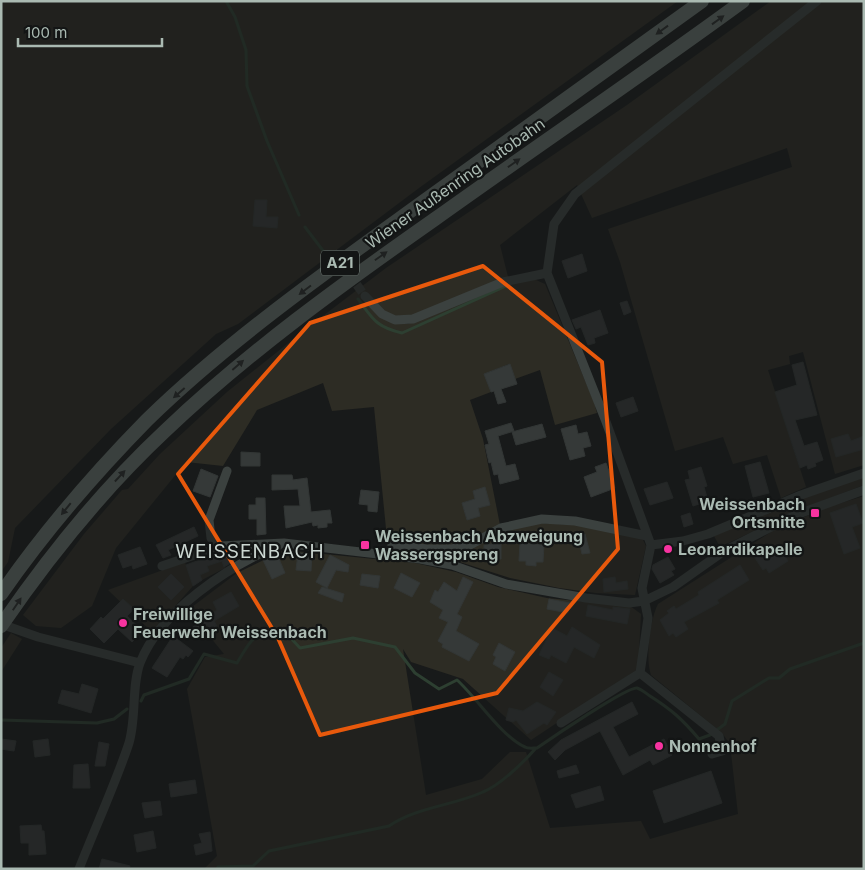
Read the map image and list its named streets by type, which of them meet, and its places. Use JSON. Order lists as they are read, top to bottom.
{
  "streets": {
    "highway": ["Wiener Außenring Autobahn", "A21"]
  },
  "districts": ["WEISSENBACH"],
  "places": {
    "transit": ["Weissenbach Ortsmitte", "Weissenbach Abzweigung Wassergspreng"],
    "other": ["Leonardikapelle", "Freiwillige Feuerwehr Weissenbach", "Nonnenhof"]
  },
  "scale_bar": "100 m"
}
